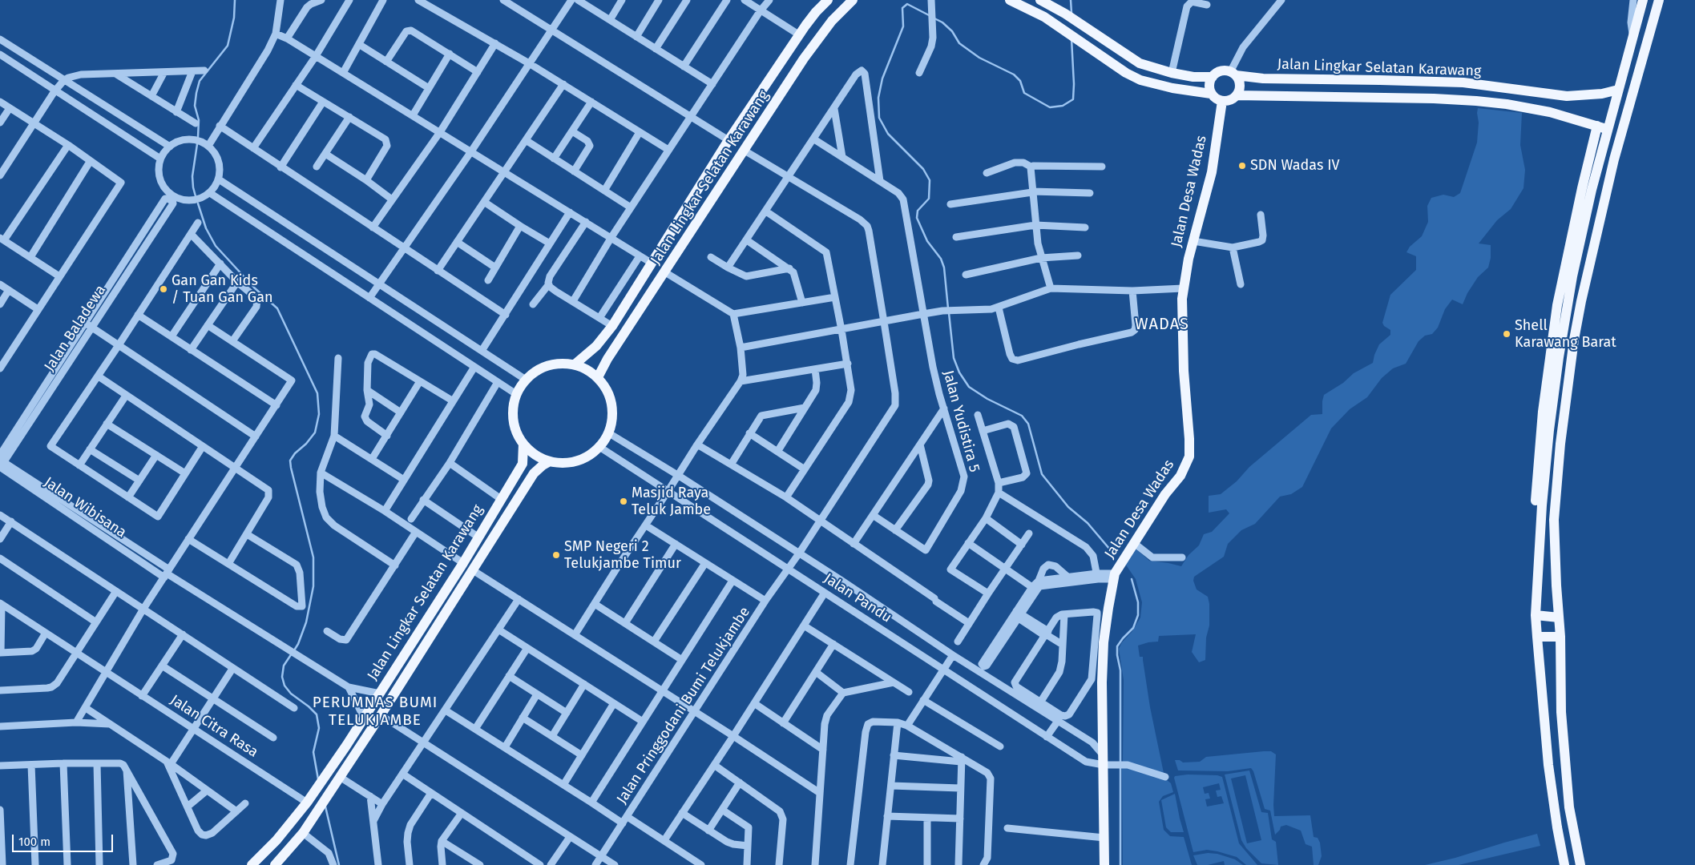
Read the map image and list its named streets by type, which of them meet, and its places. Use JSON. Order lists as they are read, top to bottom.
{
  "streets": {
    "main road": ["Jalan Lingkar Selatan Karawang", "Jalan Desa Wadas"],
    "street": [
      "Jalan Baladewa",
      "Jalan Yudistira 5",
      "Jalan Wibisana",
      "Jalan Pandu",
      "Jalan Pringgodani Bumi Telukjambe",
      "Jalan Citra Rasa"
    ]
  },
  "crossings": [
    ["Jalan Lingkar Selatan Karawang", "Jalan Desa Wadas"],
    ["Jalan Lingkar Selatan Karawang", "Jalan Pandu"],
    ["Jalan Lingkar Selatan Karawang", "Jalan Pringgodani Bumi Telukjambe"],
    ["Jalan Lingkar Selatan Karawang", "Jalan Citra Rasa"],
    ["Jalan Desa Wadas", "Jalan Pandu"],
    ["Jalan Baladewa", "Jalan Wibisana"],
    ["Jalan Pandu", "Jalan Pringgodani Bumi Telukjambe"]
  ],
  "districts": ["WADAS", "PERUMNAS BUMI TELUKJAMBE"],
  "places": [
    "SDN Wadas IV",
    "Gan Gan Kids / Tuan Gan Gan",
    "Shell Karawang Barat",
    "Masjid Raya Teluk Jambe",
    "SMP Negeri 2 Telukjambe Timur"
  ],
  "scale_bar": "100 m"
}
